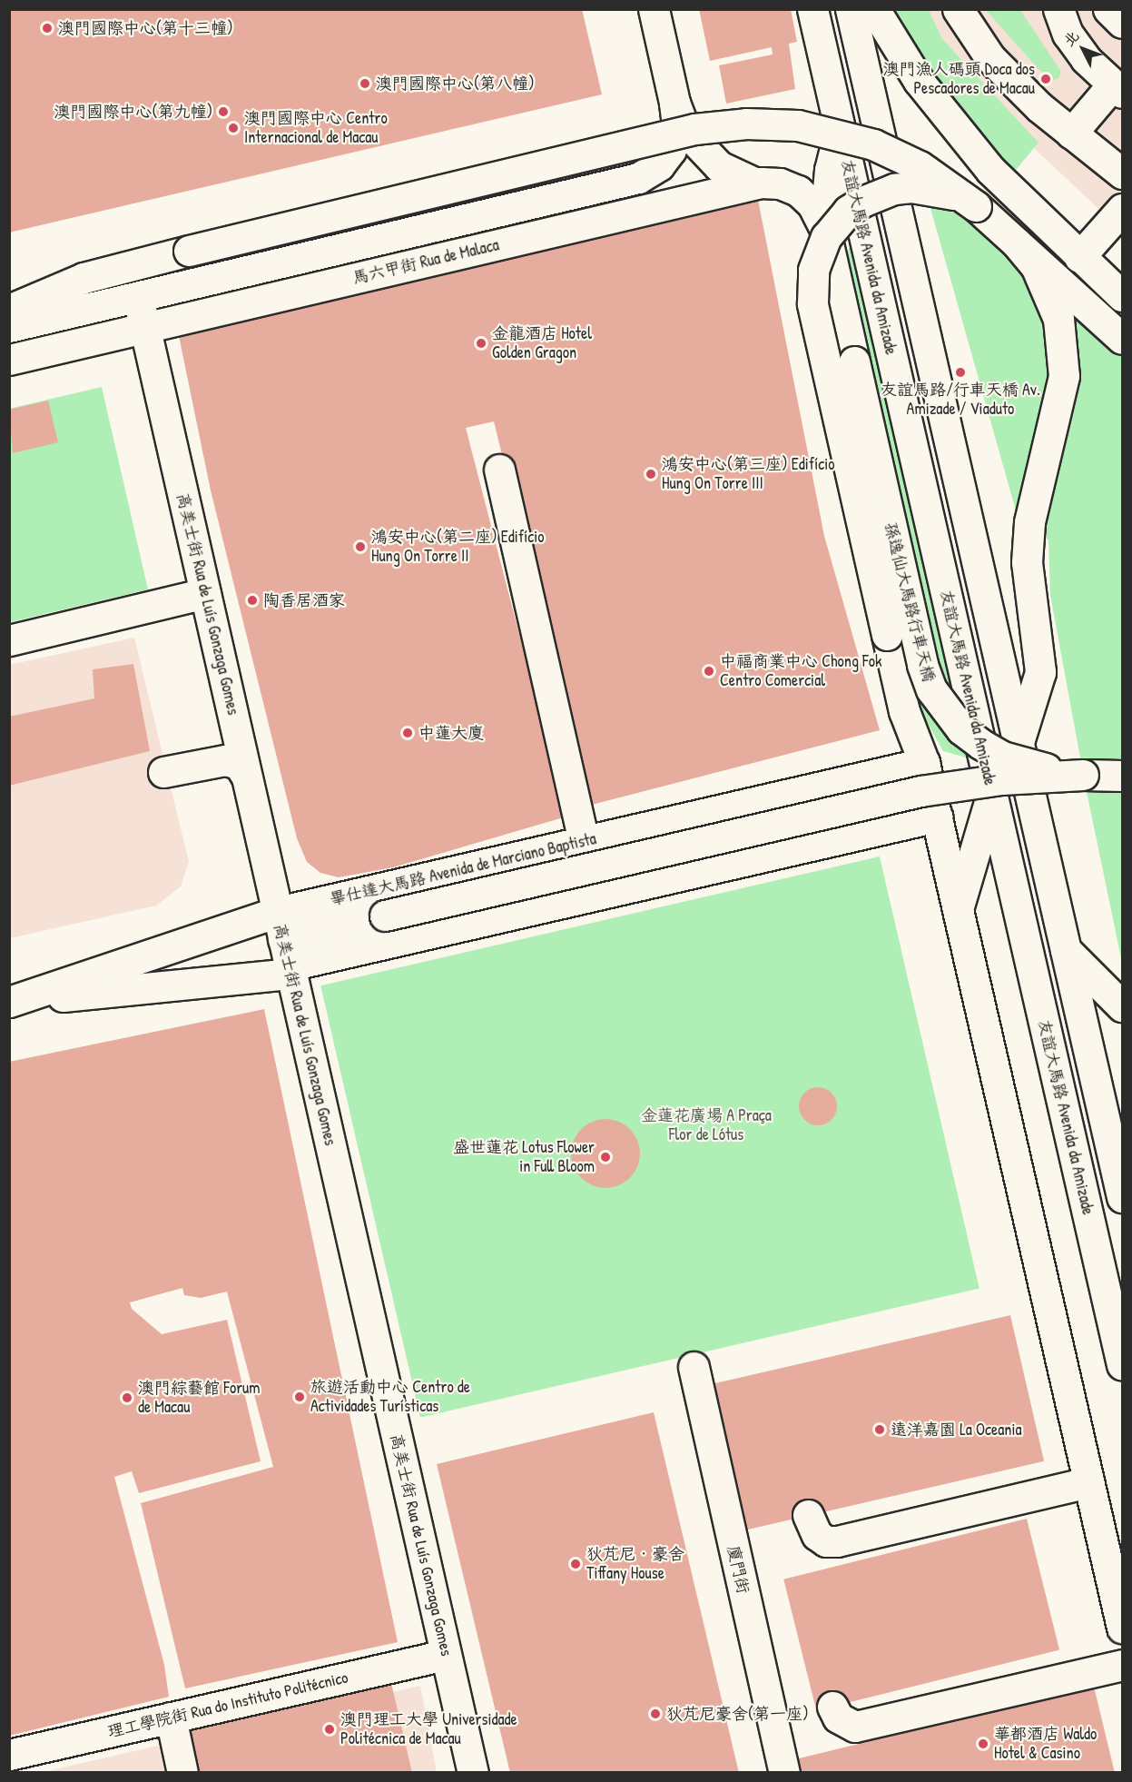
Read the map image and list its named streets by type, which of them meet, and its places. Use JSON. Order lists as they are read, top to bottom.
{
  "streets": {
    "street": [
      "友誼大馬路 Avenida da Amizade",
      "馬六甲街 Rua de Malaca",
      "孫逸仙大馬路行車天橋",
      "高美士街 Rua de Luís Gonzaga Gomes",
      "畢仕達大馬路 Avenida de Marciano Baptista",
      "廈門街",
      "理工學院街 Rua do Instituto Politécnico"
    ]
  },
  "crossings": [
    ["馬六甲街 Rua de Malaca", "孫逸仙大馬路行車天橋"],
    ["馬六甲街 Rua de Malaca", "高美士街 Rua de Luís Gonzaga Gomes"],
    ["高美士街 Rua de Luís Gonzaga Gomes", "畢仕達大馬路 Avenida de Marciano Baptista"],
    ["高美士街 Rua de Luís Gonzaga Gomes", "理工學院街 Rua do Instituto Politécnico"]
  ],
  "parks": ["金蓮花廣場 A Praça Flor de Lótus"],
  "places": [
    "澳門國際中心(第十三幢)",
    "澳門漁人碼頭 Doca dos Pescadores de Macau",
    "澳門國際中心(第八幢)",
    "澳門國際中心(第九幢)",
    "澳門國際中心 Centro Internacional de Macau",
    "金龍酒店 Hotel Golden Gragon",
    "友誼馬路/行車天橋 Av. Amizade / Viaduto",
    "鴻安中心(第三座) Edifício Hung On Torre III",
    "鴻安中心(第二座) Edifício Hung On Torre II",
    "陶香居酒家",
    "中福商業中心 Chong Fok Centro Comercial",
    "中蓮大廈",
    "盛世蓮花 Lotus Flower in Full Bloom",
    "旅遊活動中心 Centro de Actividades Turísticas",
    "澳門綜藝館 Forum de Macau",
    "遠洋嘉園 La Oceania",
    "狄芃尼．豪舍 Tiffany House",
    "狄芃尼豪舍(第一座)",
    "澳門理工大學 Universidade Politécnica de Macau",
    "華都酒店 Waldo Hotel & Casino"
  ],
  "north": "top left"
}
